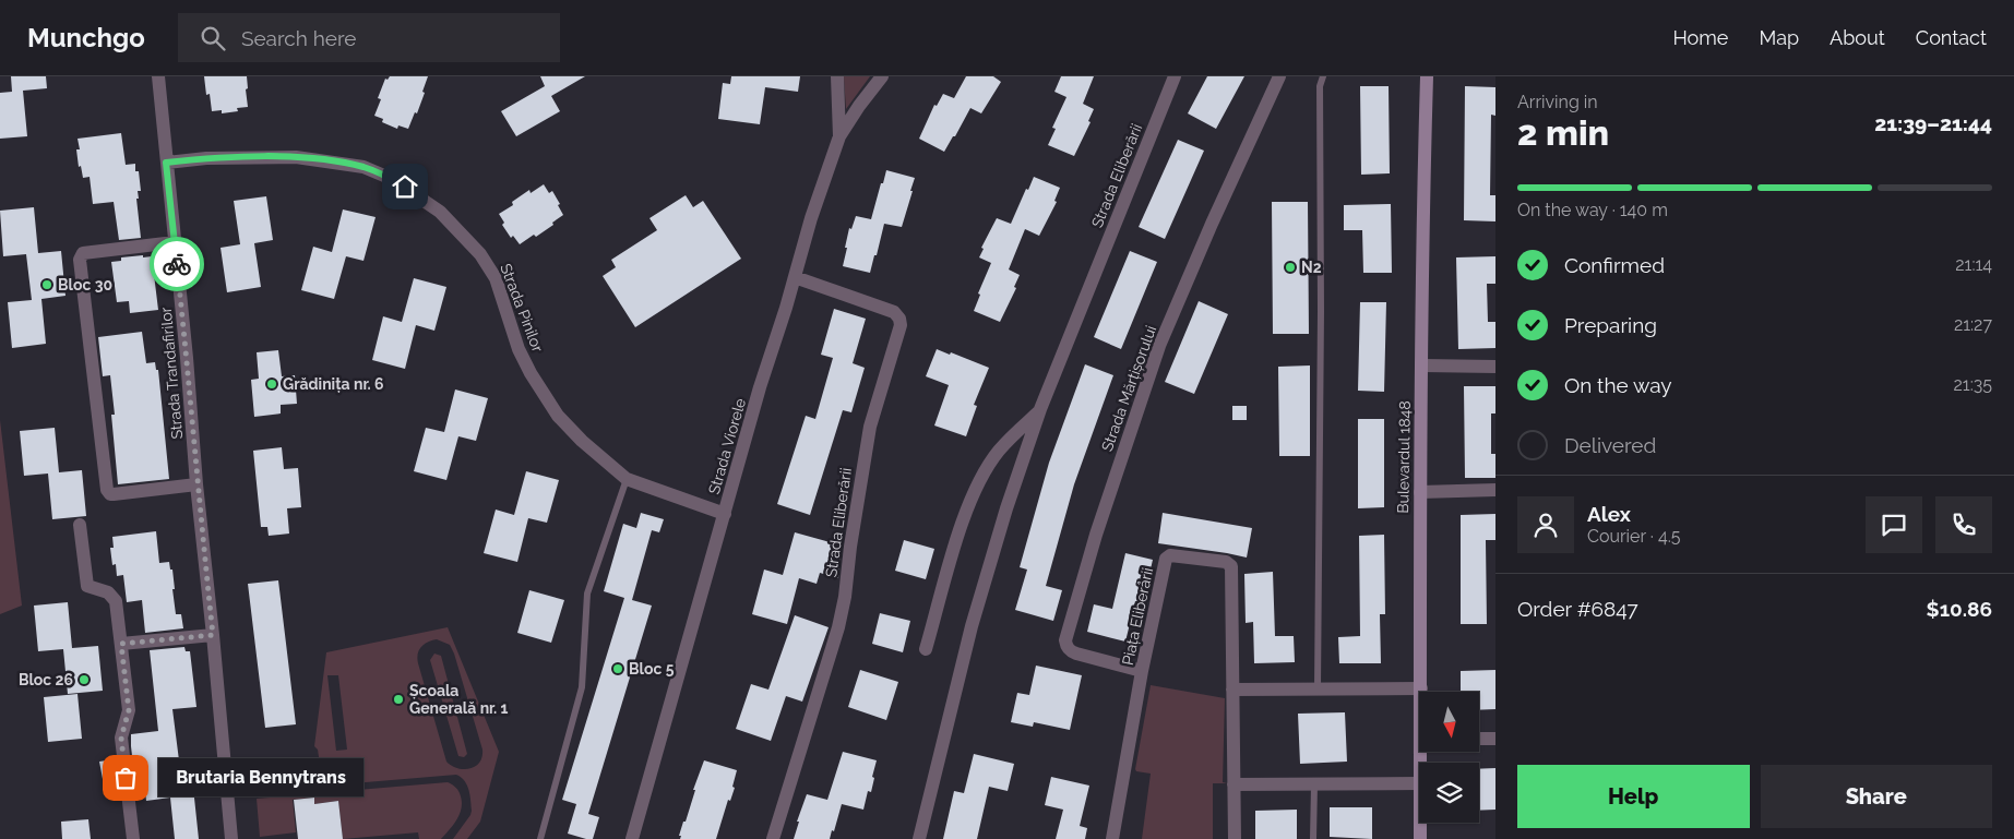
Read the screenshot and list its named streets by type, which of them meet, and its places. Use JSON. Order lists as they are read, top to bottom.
{
  "streets": {
    "street": [
      "Strada Eliberării",
      "Strada Pinilor",
      "Strada Trandafirilor",
      "Strada Mărțișorului",
      "Strada Viorele",
      "Bulevardul 1848",
      "Piața Eliberării"
    ]
  },
  "crossings": [
    ["Strada Eliberării", "Strada Viorele"],
    ["Strada Pinilor", "Strada Trandafirilor"],
    ["Strada Pinilor", "Strada Viorele"],
    ["Strada Mărțișorului", "Piața Eliberării"]
  ],
  "places": [
    "N2",
    "Bloc 30",
    "Grădinița nr. 6",
    "Bloc 5",
    "Bloc 26",
    "Școala Generală nr. 1",
    "Brutaria Bennytrans"
  ],
  "north": "bottom",
  "page": {
    "header": "Munchgo",
    "search": "Search here",
    "nav": [
      "Home",
      "Map",
      "About",
      "Contact"
    ],
    "heading": ["2 min", "Arriving in", "21:39–21:44"],
    "panel": [
      "Alex",
      "Courier · 4.5",
      "Order #6847",
      "$10.86"
    ],
    "bar": "On the way · 140 m",
    "list": [
      ["Confirmed", "21:14"],
      ["Preparing", "21:27"],
      ["On the way", "21:35"],
      "Delivered"
    ],
    "buttons": ["Help", "Share"],
    "bubble": "Brutaria Bennytrans"
  }
}
